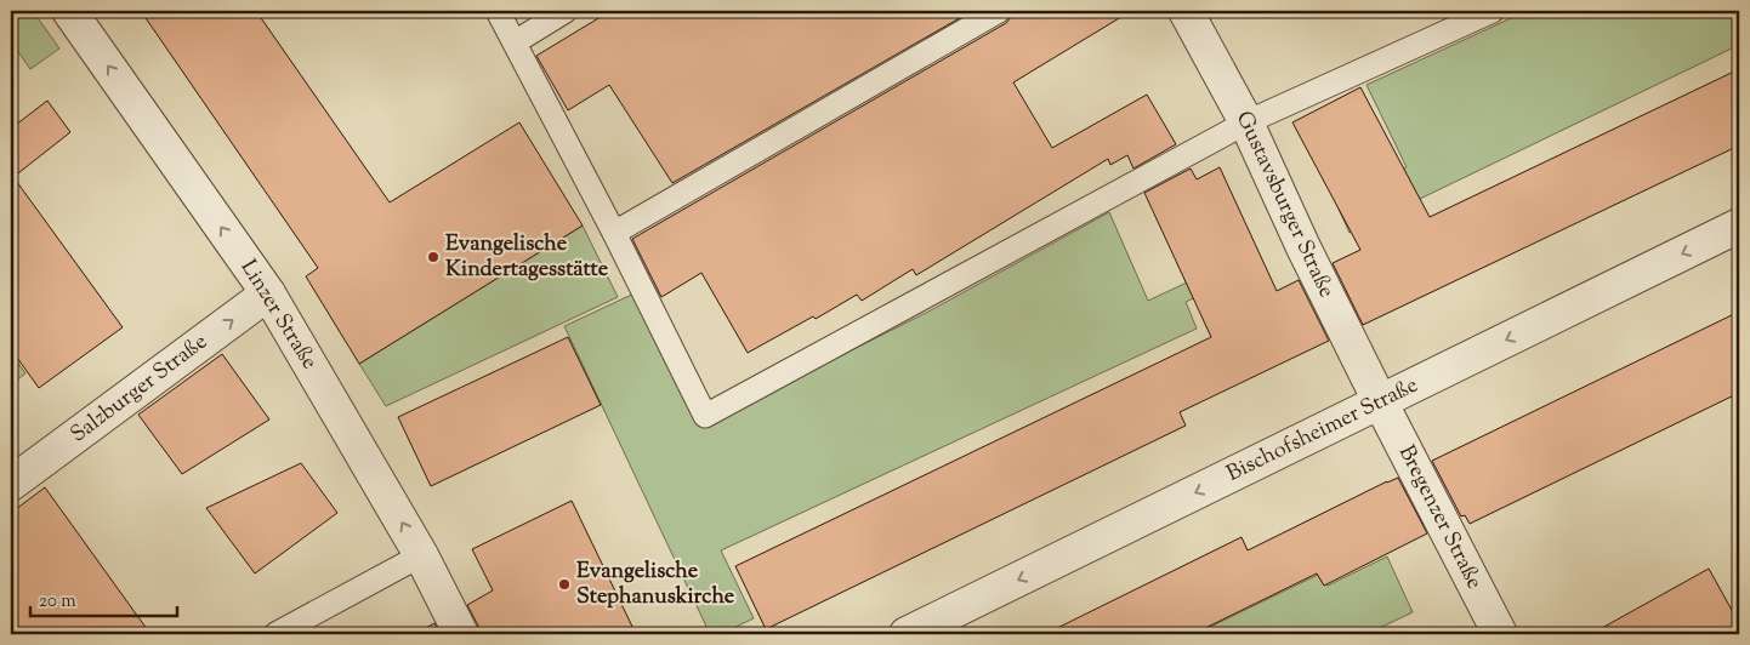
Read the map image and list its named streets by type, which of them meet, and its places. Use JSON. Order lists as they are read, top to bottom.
{
  "streets": {
    "street": [
      "Gustavsburger Straße",
      "Linzer Straße",
      "Salzburger Straße",
      "Bischofsheimer Straße",
      "Bregenzer Straße"
    ]
  },
  "crossings": [
    ["Gustavsburger Straße", "Bischofsheimer Straße"],
    ["Gustavsburger Straße", "Bregenzer Straße"],
    ["Linzer Straße", "Salzburger Straße"],
    ["Bischofsheimer Straße", "Bregenzer Straße"]
  ],
  "one_way": ["Linzer Straße", "Salzburger Straße", "Bischofsheimer Straße"],
  "places": ["Evangelische Kindertagesstätte", "Evangelische Stephanuskirche"],
  "scale_bar": "20 m"
}
